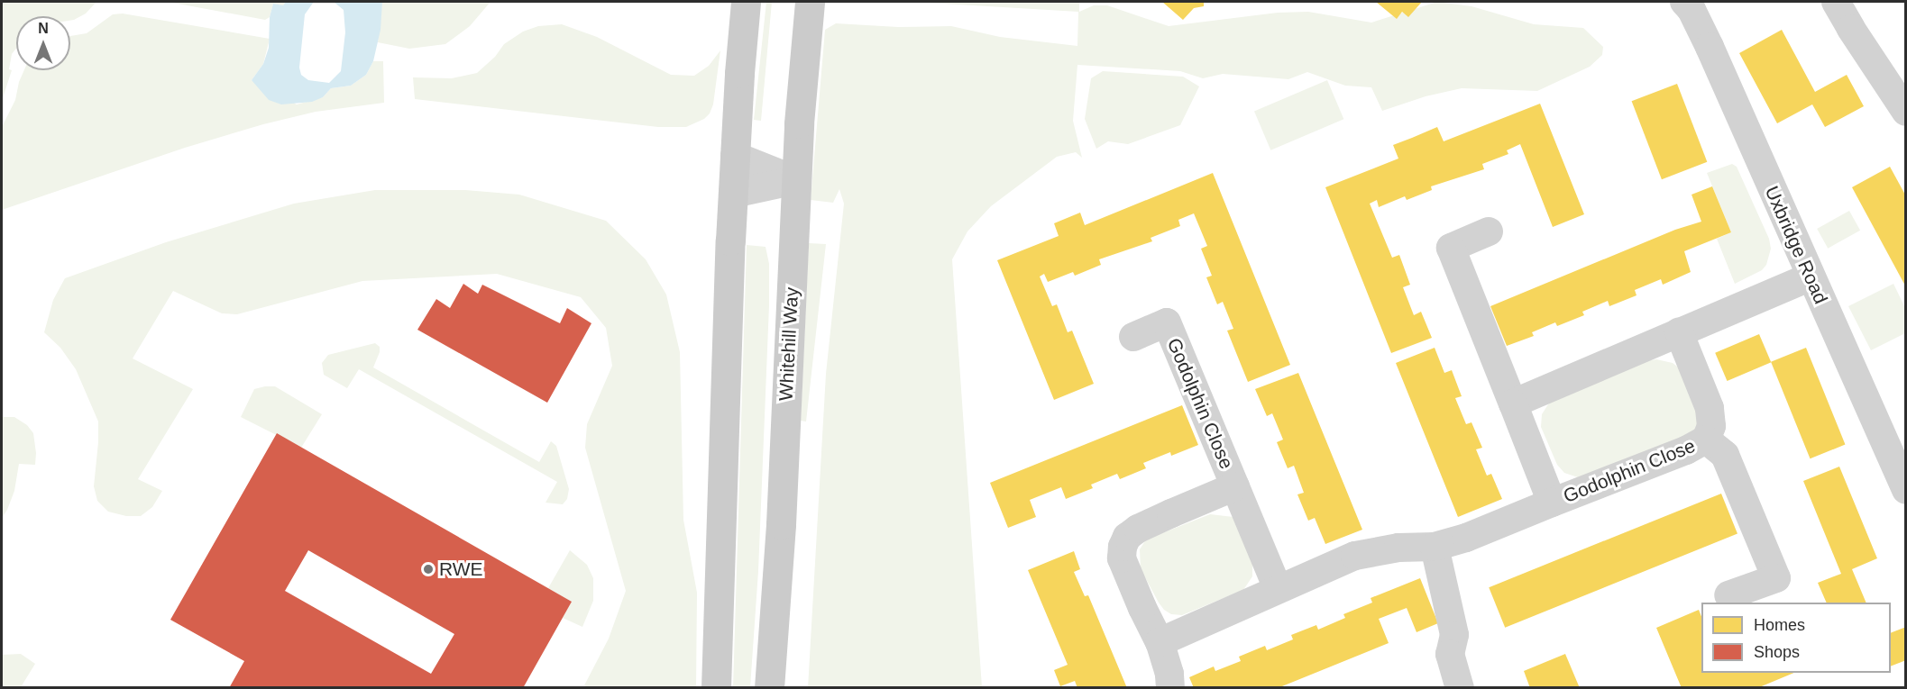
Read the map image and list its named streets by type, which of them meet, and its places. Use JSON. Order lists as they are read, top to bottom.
{
  "streets": {
    "main road": ["Whitehill Way"],
    "street": ["Uxbridge Road", "Godolphin Close"]
  },
  "places": ["RWE"],
  "legend": ["Homes", "Shops"],
  "north": "top"
}
